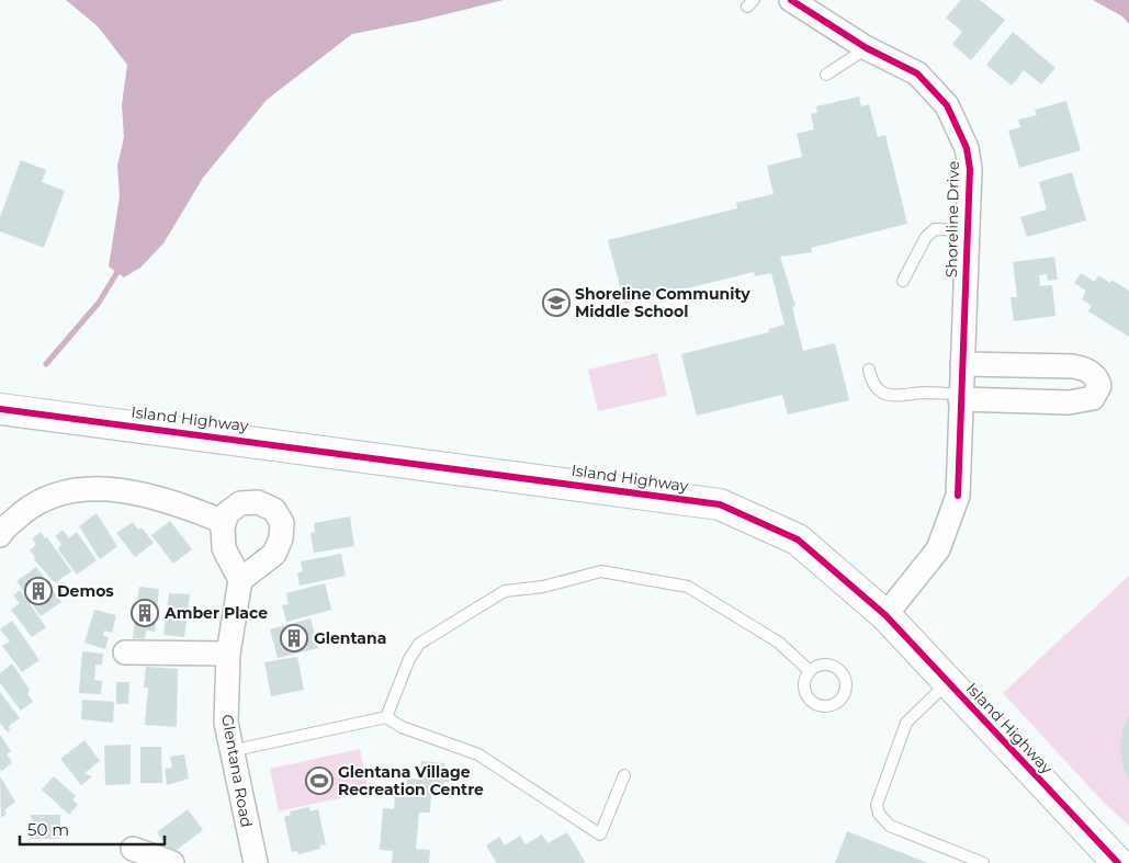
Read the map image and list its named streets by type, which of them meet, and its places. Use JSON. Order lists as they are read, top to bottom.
{
  "streets": {
    "main road": ["Island Highway"],
    "street": ["Shoreline Drive", "Glentana Road"]
  },
  "crossings": [
    ["Shoreline Drive", "Island Highway"]
  ],
  "places": {
    "school or university": ["Shoreline Community Middle School"],
    "building": ["Demos", "Amber Place", "Glentana"],
    "sports": ["Glentana Village Recreation Centre"]
  },
  "scale_bar": "50 m"
}
